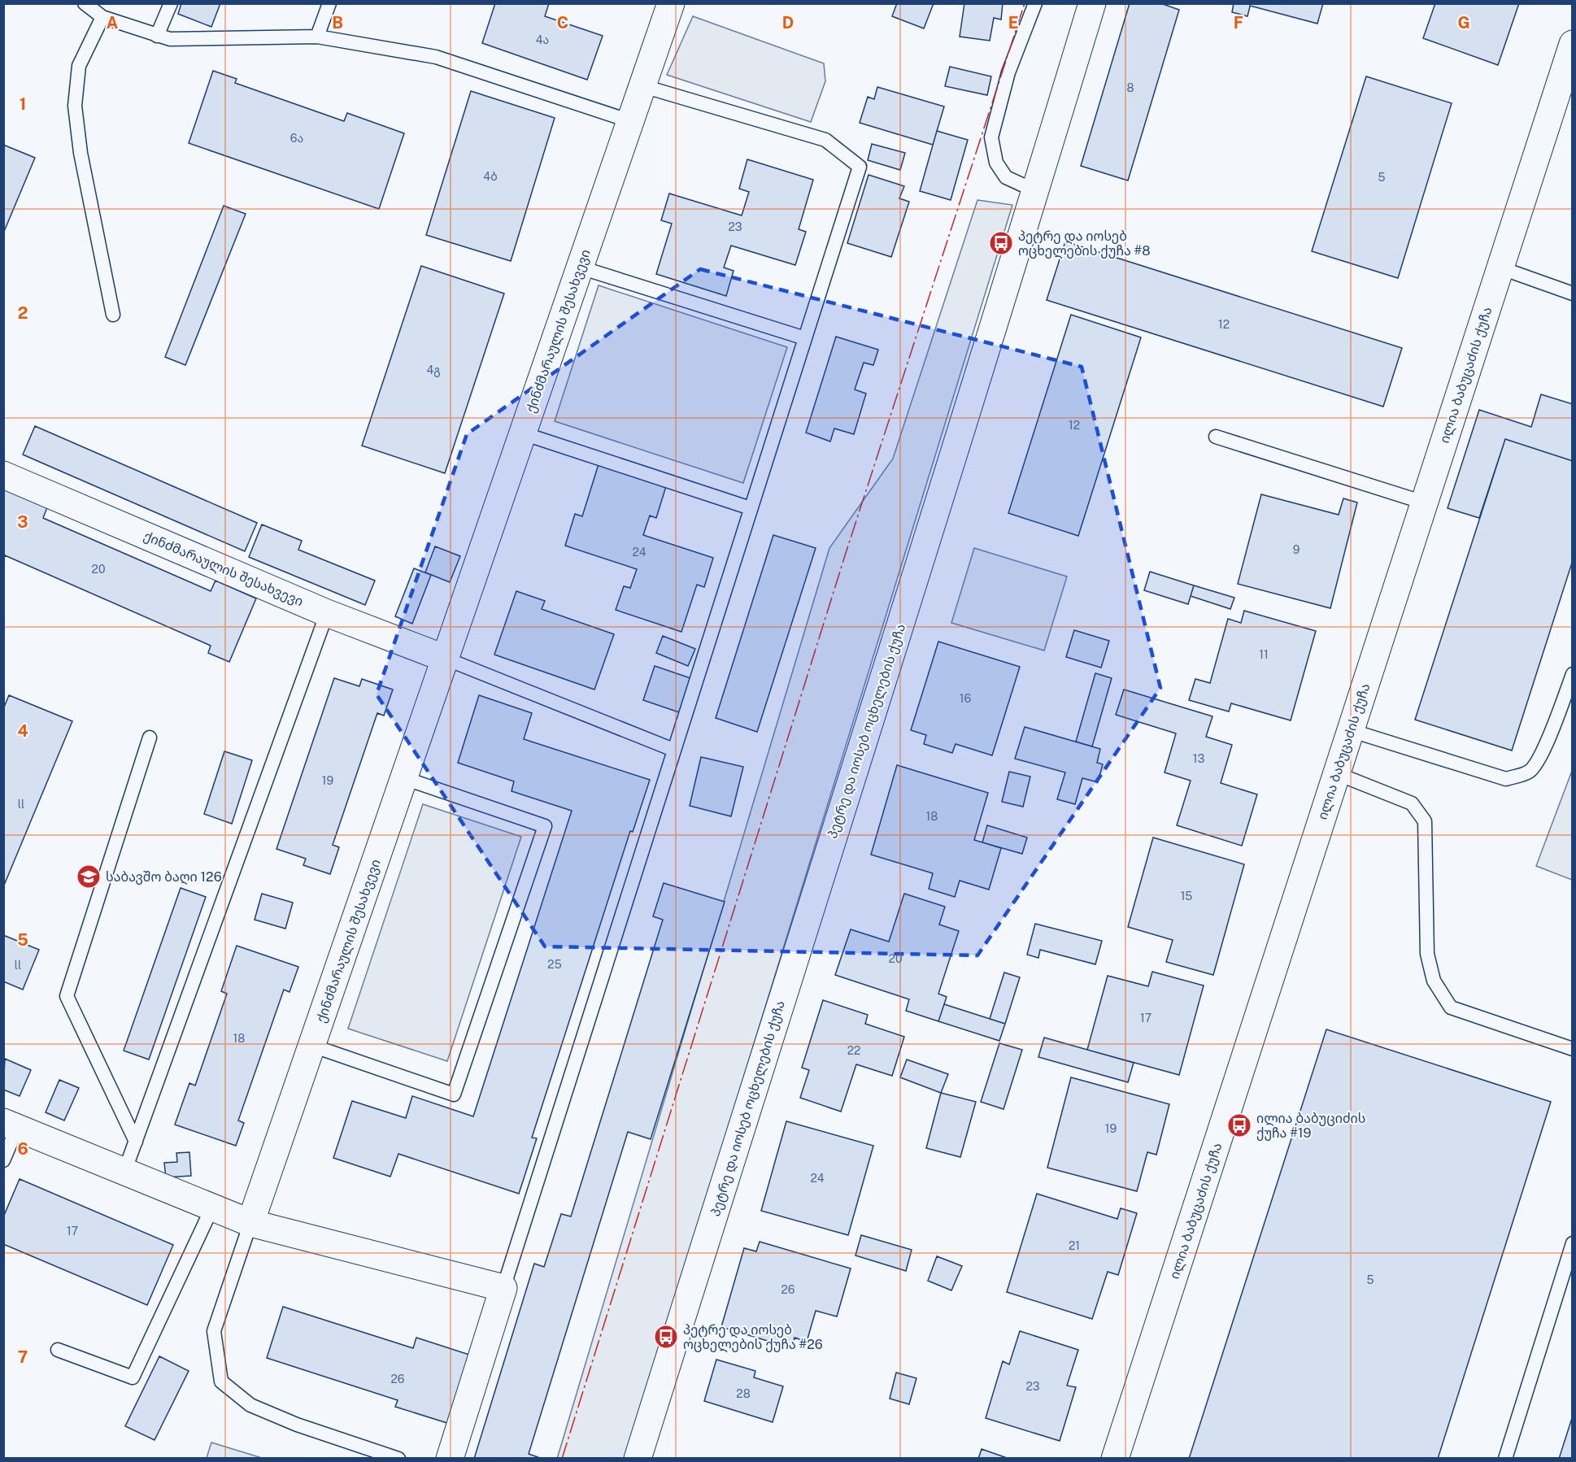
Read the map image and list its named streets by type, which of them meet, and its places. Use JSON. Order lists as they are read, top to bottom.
{
  "streets": {
    "street": ["ქინძმარაულის შესახვევი", "ილია ბაბუცაძის ქუჩა", "პეტრე და იოსებ ოცხელების ქუჩა"]
  },
  "places": {
    "bus stop": ["პეტრე და იოსებ ოცხელების ქუჩა #8", "ილია ბაბუციძის ქუჩა #19", "პეტრე და იოსებ ოცხელების ქუჩა #26"],
    "school or university": ["საბავშო ბაღი 126"]
  },
  "house_numbers": [
    "4ა",
    "8",
    "6ა",
    "4ბ",
    "5",
    "23",
    "12",
    "4გ",
    "12",
    "9",
    "24",
    "20",
    "11",
    "16",
    "13",
    "19",
    "ll",
    "18",
    "15",
    "20",
    "25",
    "ll",
    "17",
    "18",
    "22",
    "19",
    "24",
    "17",
    "21",
    "5",
    "26",
    "26",
    "23",
    "28"
  ],
  "grid": {
    "columns": [
      "A",
      "B",
      "C",
      "D",
      "E",
      "F",
      "G"
    ],
    "rows": [
      "1",
      "2",
      "3",
      "4",
      "5",
      "6",
      "7"
    ]
  }
}
